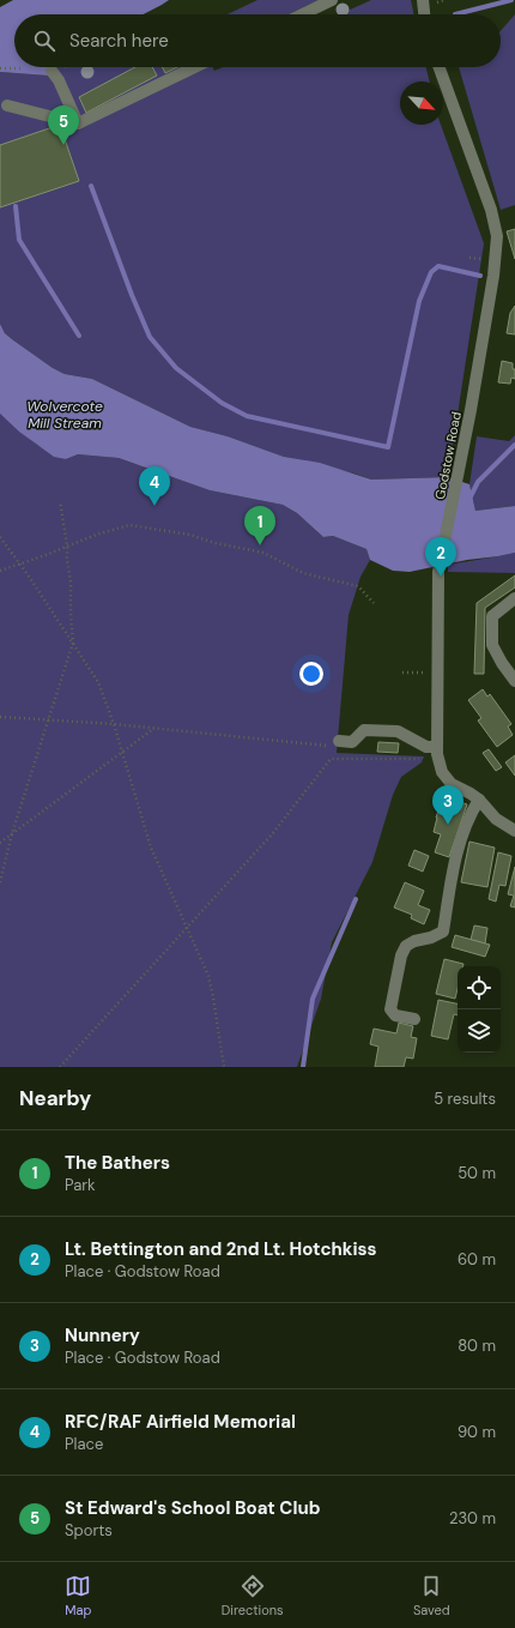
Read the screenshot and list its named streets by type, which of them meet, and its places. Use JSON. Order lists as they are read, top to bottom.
{
  "streets": {
    "street": ["Godstow Road"]
  },
  "water": ["Wolvercote Mill Stream"],
  "north": "bottom right",
  "page": {
    "search": "Search here",
    "pins": [
      "5",
      "4",
      "1",
      "2",
      "3"
    ],
    "heading": ["Nearby", "5 results"],
    "list": [
      {
        "mark": "1",
        "name": "The Bathers",
        "note": "Park",
        "value": "50 m"
      },
      {
        "mark": "2",
        "name": "Lt. Bettington and 2nd Lt. Hotchkiss",
        "note": "Place · Godstow Road",
        "value": "60 m"
      },
      {
        "mark": "3",
        "name": "Nunnery",
        "note": "Place · Godstow Road",
        "value": "80 m"
      },
      {
        "mark": "4",
        "name": "RFC/RAF Airfield Memorial",
        "note": "Place",
        "value": "90 m"
      },
      {
        "mark": "5",
        "name": "St Edward's School Boat Club",
        "note": "Sports",
        "value": "230 m"
      }
    ],
    "nav": ["Map", "Directions", "Saved"]
  }
}
